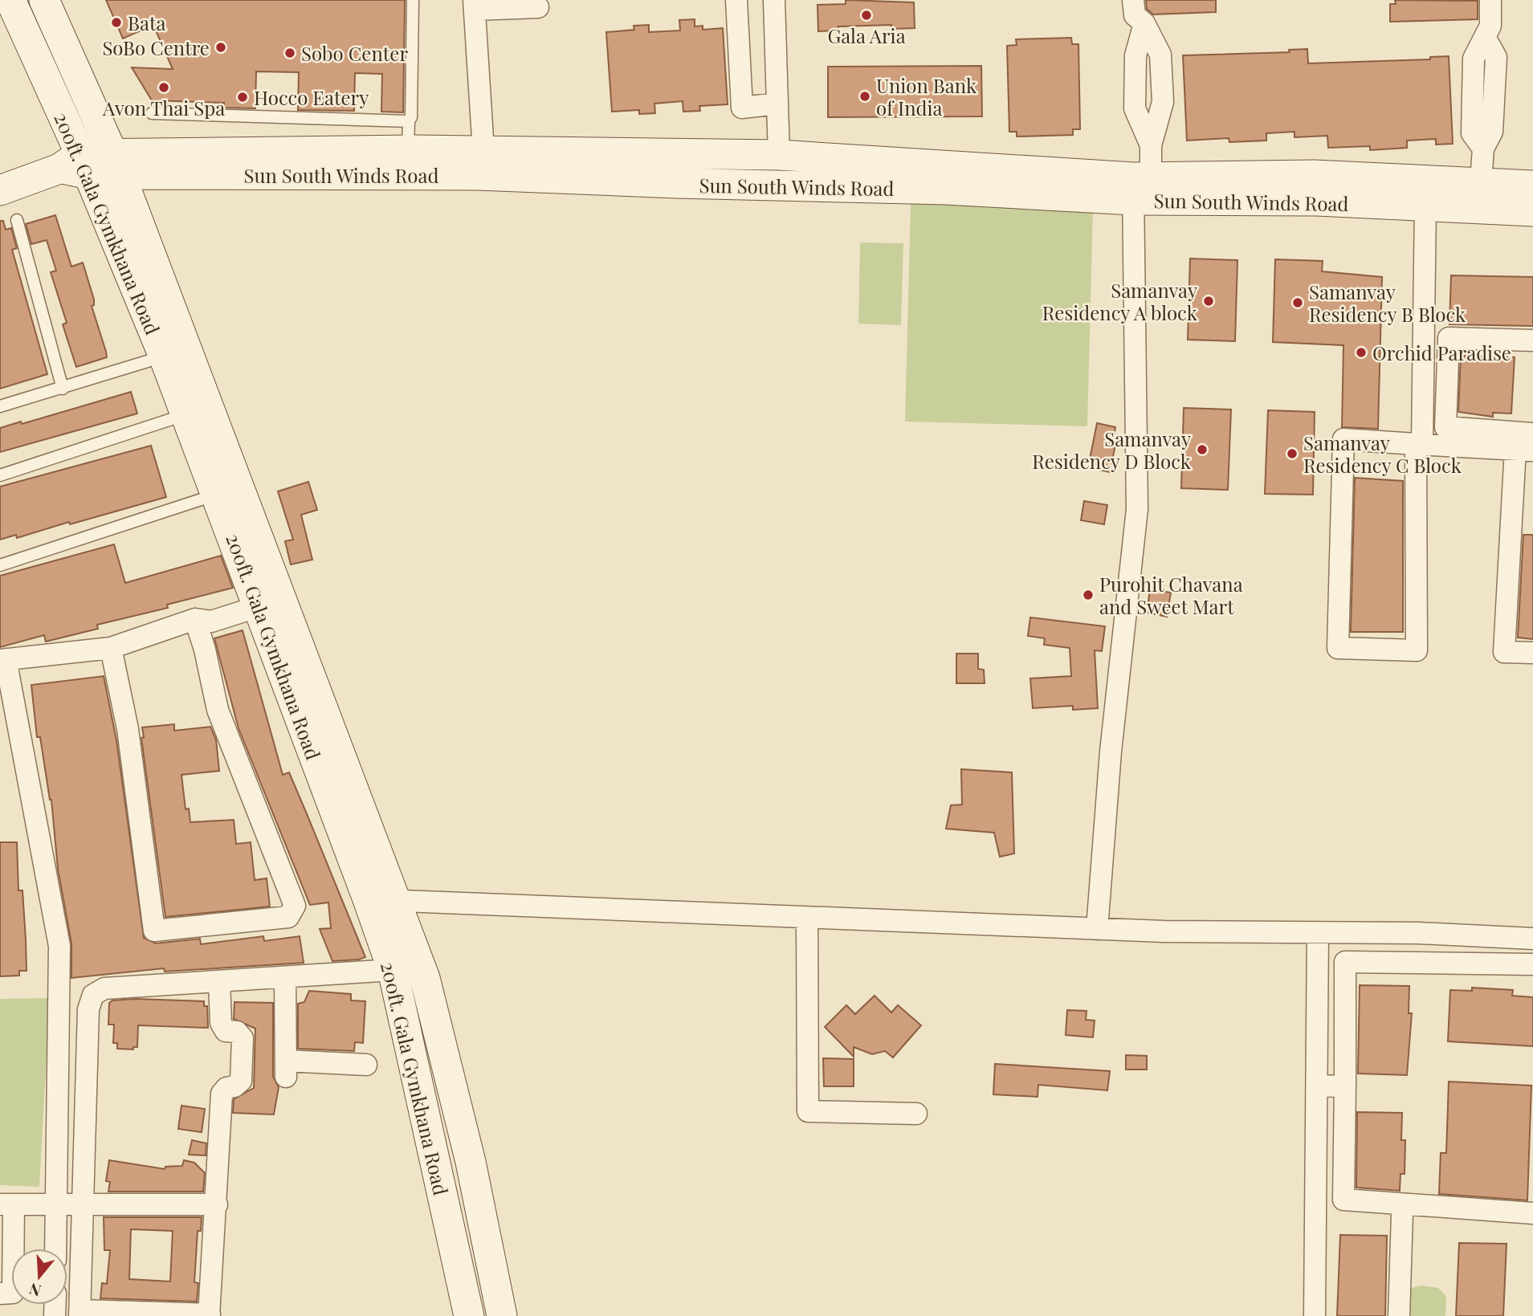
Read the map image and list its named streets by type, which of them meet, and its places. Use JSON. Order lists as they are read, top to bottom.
{
  "streets": {
    "street": ["Sun South Winds Road", "200ft. Gala Gymkhana Road"]
  },
  "crossings": [
    ["Sun South Winds Road", "200ft. Gala Gymkhana Road"]
  ],
  "places": [
    "Gala Aria",
    "Bata",
    "SoBo Centre",
    "Sobo Center",
    "Avon Thai Spa",
    "Union Bank of India",
    "Hocco Eatery",
    "Samanvay Residency A block",
    "Samanvay Residency B Block",
    "Orchid Paradise",
    "Samanvay Residency D Block",
    "Samanvay Residency C Block",
    "Purohit Chavana and Sweet Mart"
  ],
  "north": "bottom"
}
